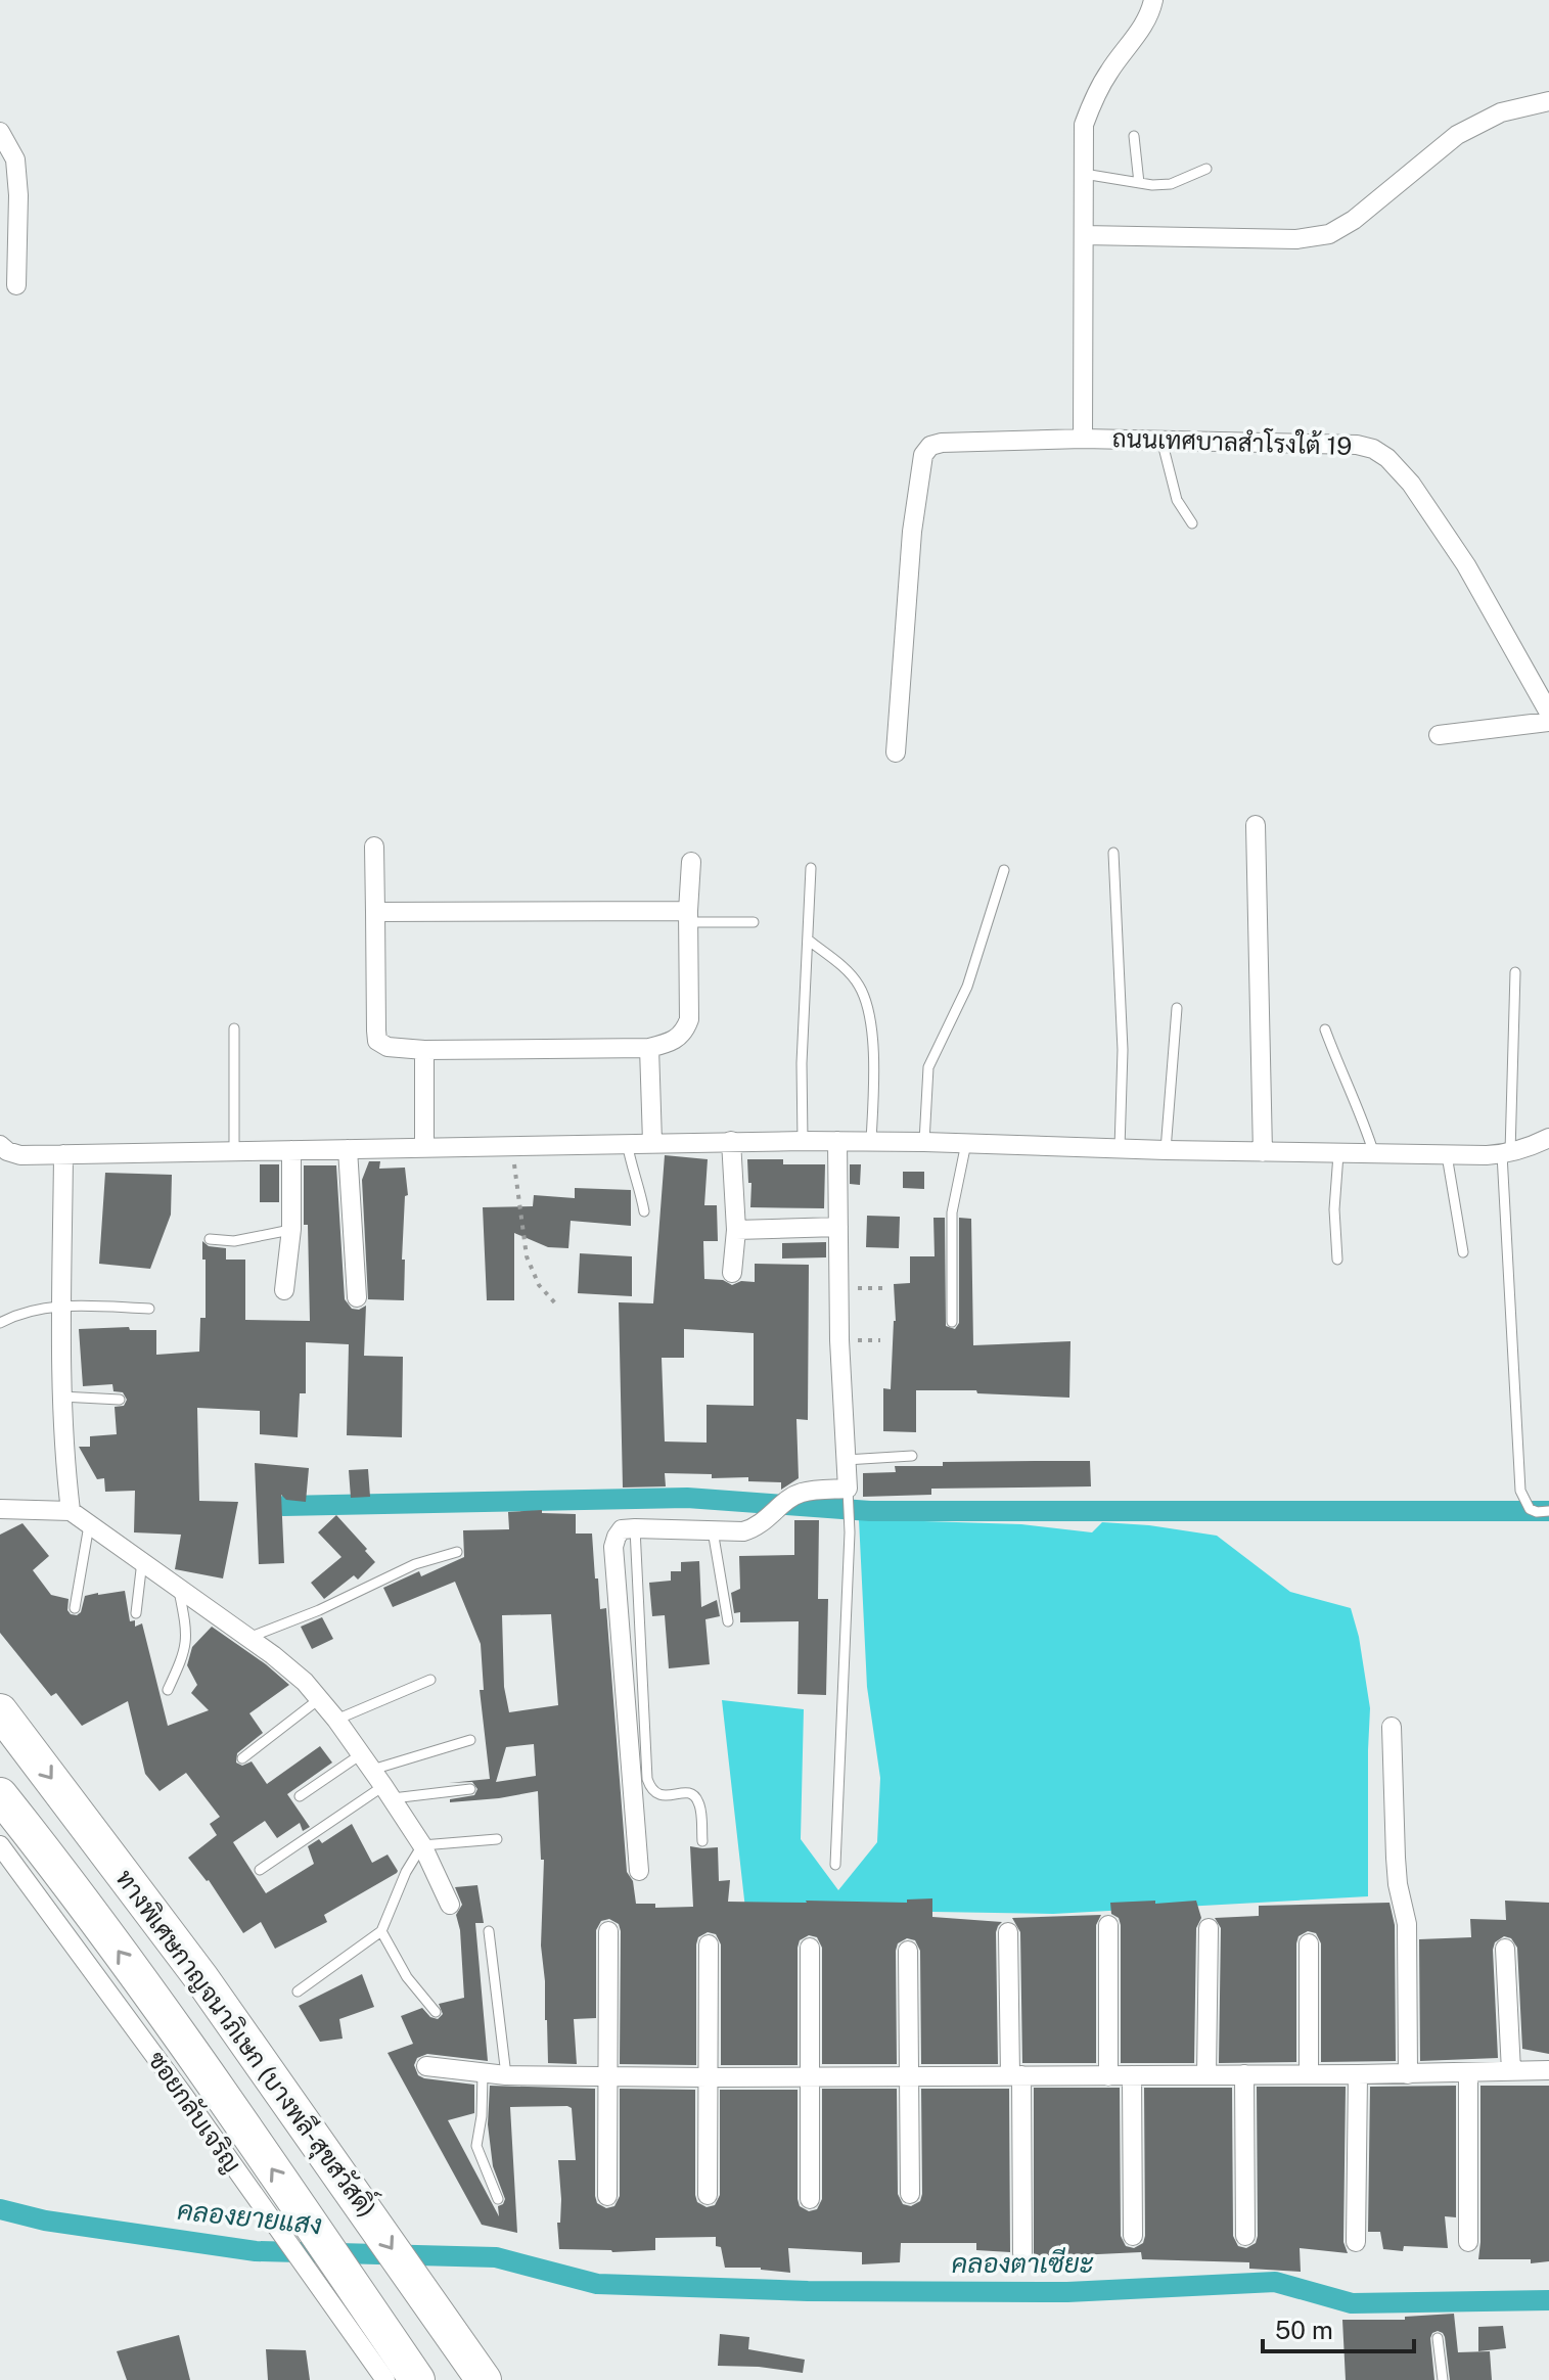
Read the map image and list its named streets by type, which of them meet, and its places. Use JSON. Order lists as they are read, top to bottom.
{
  "streets": {
    "highway": ["ทางพิเศษกาญจนาภิเษก (บางพลี-สุขสวัสดิ์)"],
    "street": ["ถนนเทศบาลสำโรงใต้ 19", "ซอยกลับเจริญ"]
  },
  "water": ["คลองยายแสง", "คลองตาเซียะ"],
  "scale_bar": "50 m"
}
